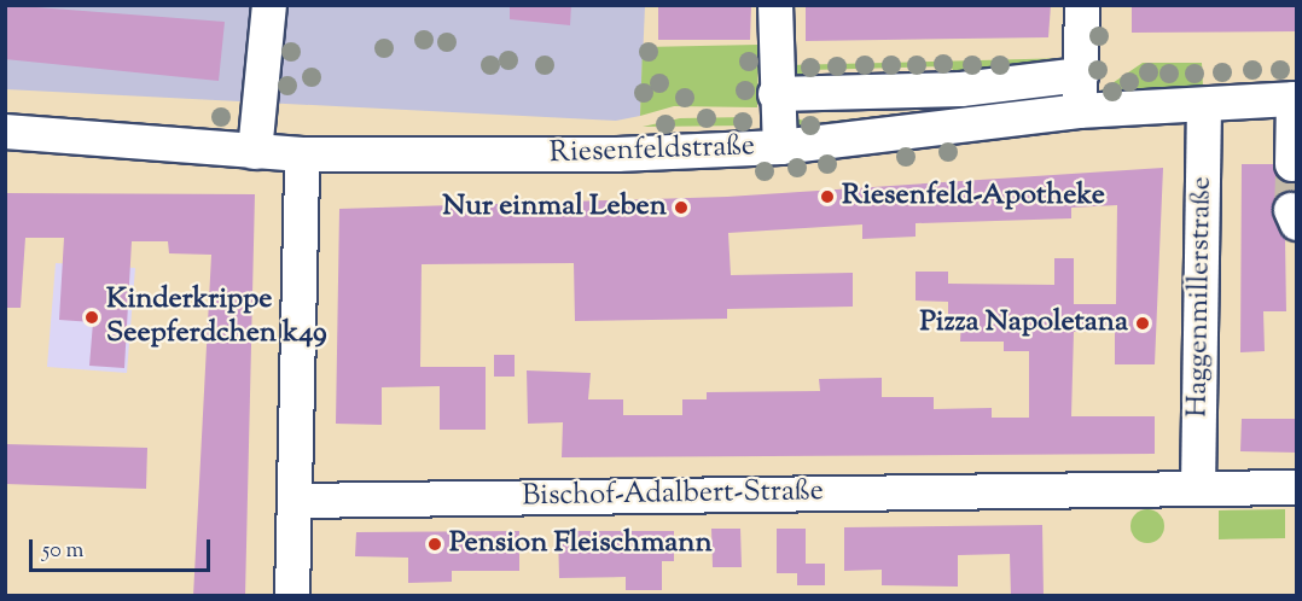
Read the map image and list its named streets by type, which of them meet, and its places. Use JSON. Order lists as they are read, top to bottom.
{
  "streets": {
    "street": ["Riesenfeldstraße", "Haggenmillerstraße", "Bischof-Adalbert-Straße"]
  },
  "crossings": [
    ["Riesenfeldstraße", "Haggenmillerstraße"],
    ["Haggenmillerstraße", "Bischof-Adalbert-Straße"]
  ],
  "places": [
    "Riesenfeld-Apotheke",
    "Nur einmal Leben",
    "Kinderkrippe Seepferdchen k49",
    "Pizza Napoletana",
    "Pension Fleischmann"
  ],
  "scale_bar": "50 m"
}
